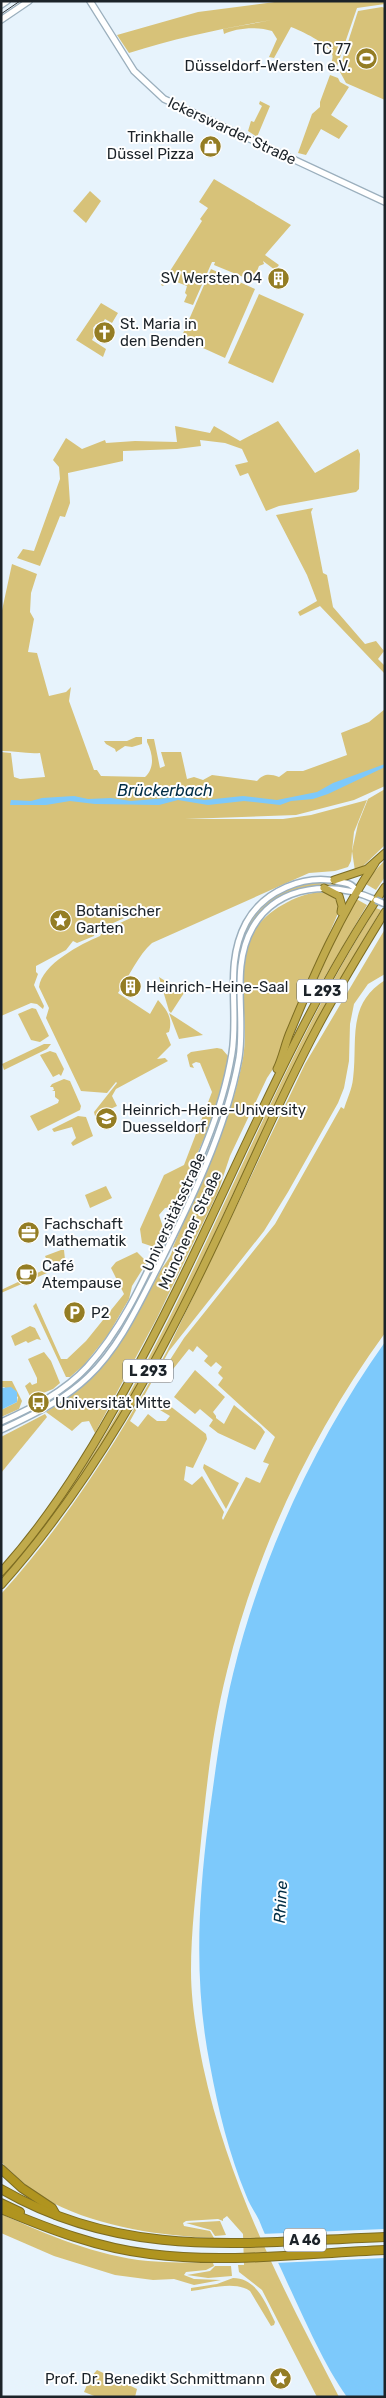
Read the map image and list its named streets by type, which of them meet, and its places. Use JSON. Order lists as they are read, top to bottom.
{
  "streets": {
    "highway": ["L 293", "Münchener Straße", "A 46"],
    "main road": ["Ickerswarder Straße"],
    "street": ["Universitätsstraße"]
  },
  "water": ["Brückerbach", "Rhine"],
  "places": {
    "sports": ["TC 77 Düsseldorf-Wersten e.V."],
    "shop": ["Trinkhalle Düssel Pizza"],
    "building": ["SV Wersten 04", "Heinrich-Heine-Saal"],
    "church": ["St. Maria in den Benden"],
    "place": ["Botanischer Garten", "Prof. Dr. Benedikt Schmittmann"],
    "school or university": ["Heinrich-Heine-University Duesseldorf"],
    "office": ["Fachschaft Mathematik"],
    "cafe": ["Café Atempause"],
    "parking": ["P2"],
    "bus stop": ["Universität Mitte"]
  }
}
